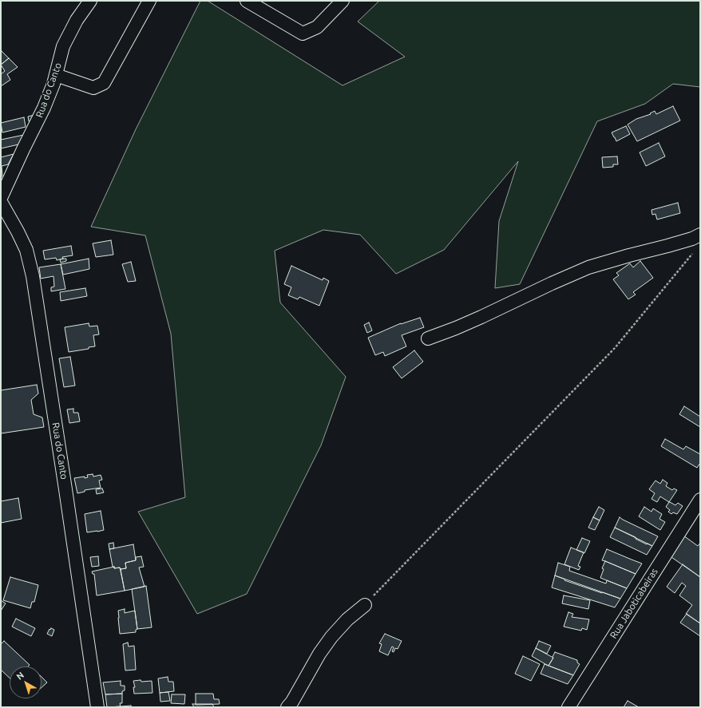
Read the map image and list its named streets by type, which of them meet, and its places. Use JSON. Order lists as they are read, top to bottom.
{
  "streets": {
    "street": ["Rua do Canto", "Rua Jaboticabeiras"]
  },
  "north": "top left"
}
